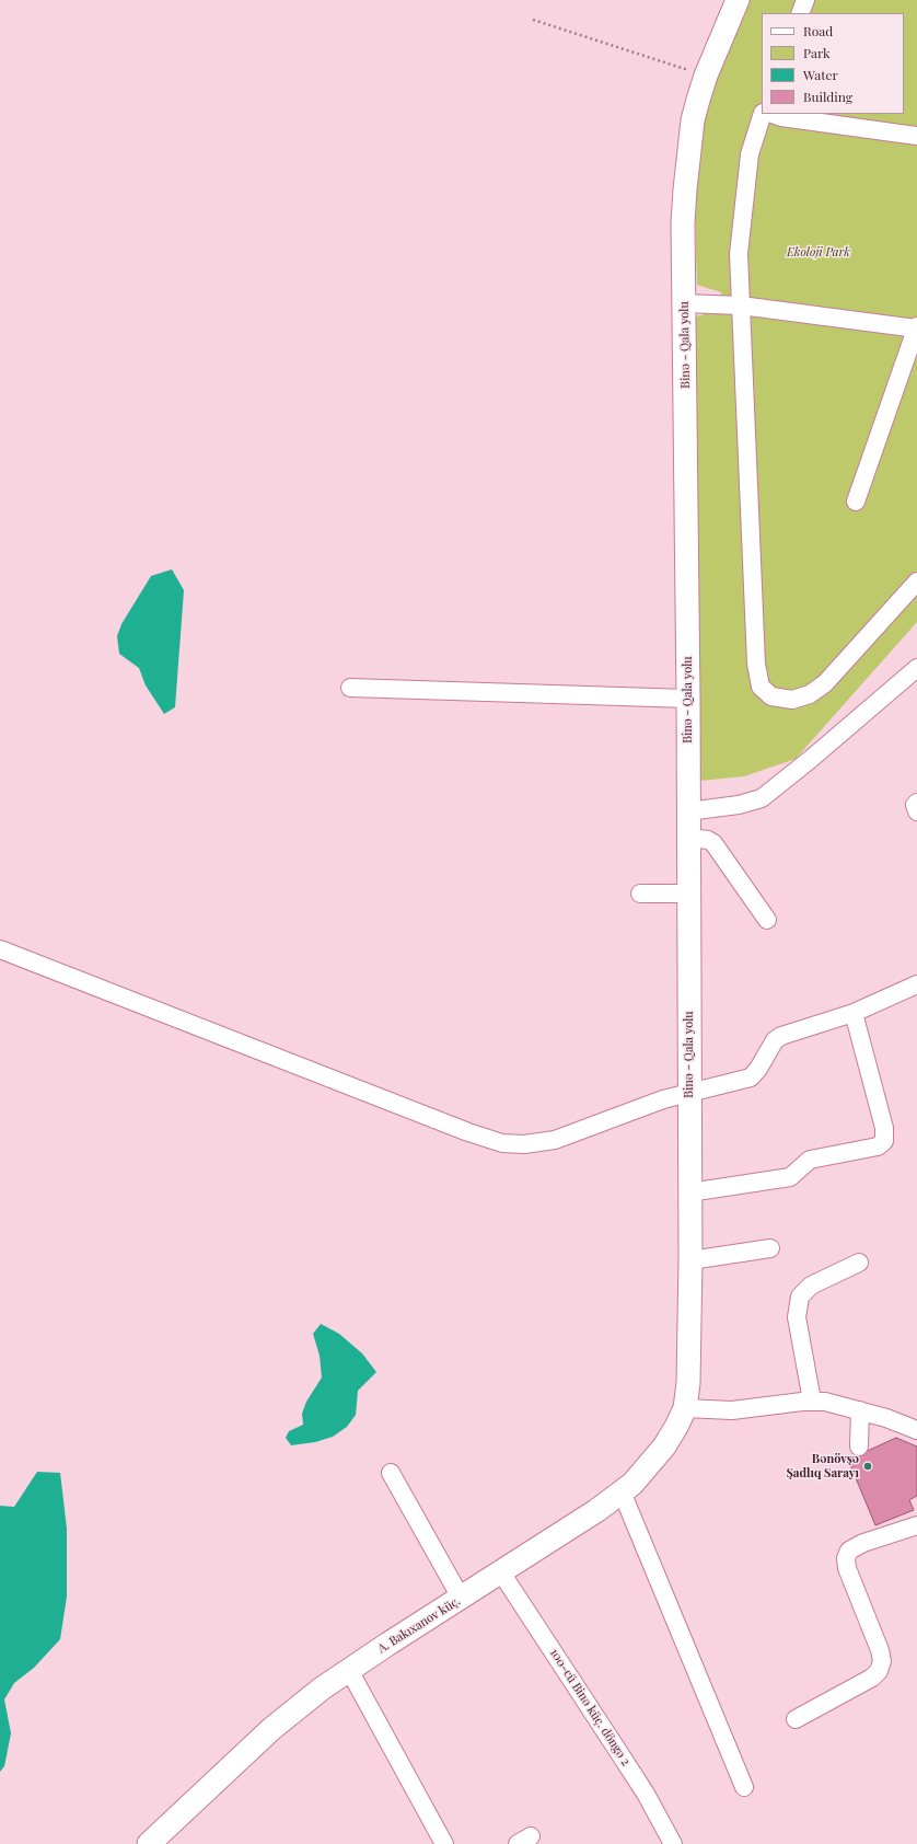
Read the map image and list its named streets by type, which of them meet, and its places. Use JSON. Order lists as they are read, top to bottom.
{
  "streets": {
    "main road": ["Binə - Qala yolu", "A. Bakıxanov küç."],
    "street": ["100-cü Binə küç. döngə 2"]
  },
  "crossings": [
    ["Binə - Qala yolu", "A. Bakıxanov küç."],
    ["A. Bakıxanov küç.", "100-cü Binə küç. döngə 2"]
  ],
  "parks": ["Ekoloji Park"],
  "places": ["Bənövşə Şadlıq Sarayı"],
  "legend": [
    "Road",
    "Park",
    "Water",
    "Building"
  ]
}
